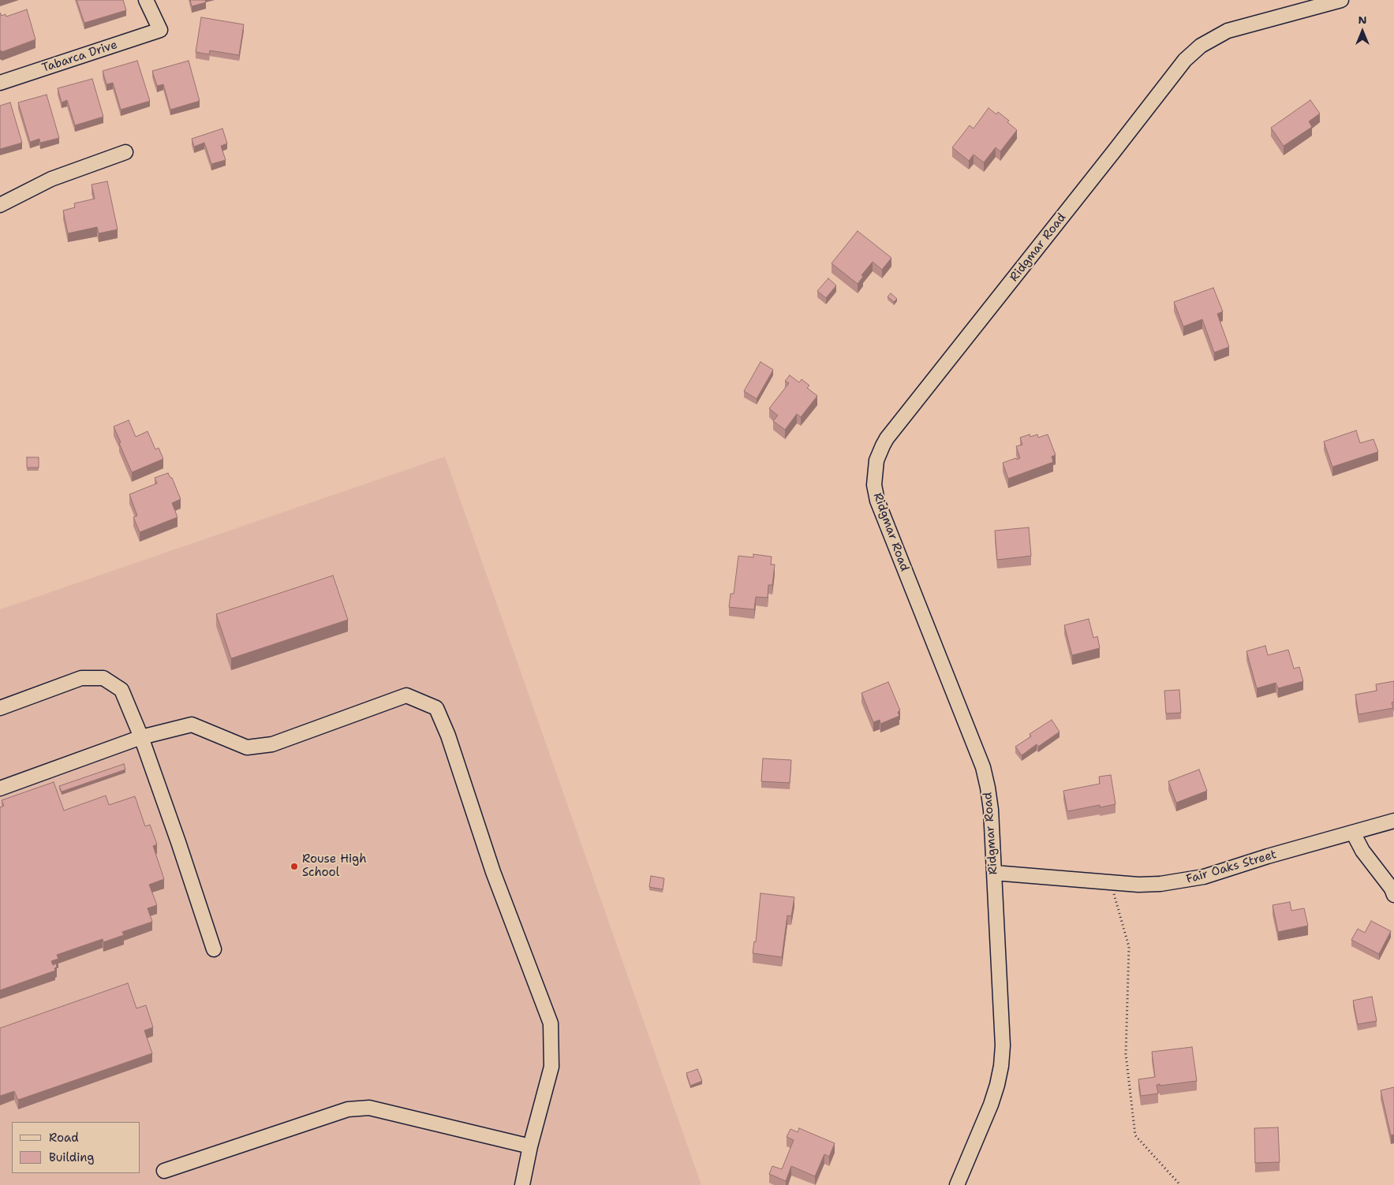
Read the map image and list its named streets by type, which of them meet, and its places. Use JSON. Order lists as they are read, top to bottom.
{
  "streets": {
    "street": ["Tabarca Drive", "Ridgmar Road", "Fair Oaks Street"]
  },
  "crossings": [
    ["Ridgmar Road", "Fair Oaks Street"]
  ],
  "places": ["Rouse High School"],
  "legend": ["Road", "Building"],
  "north": "top"
}
